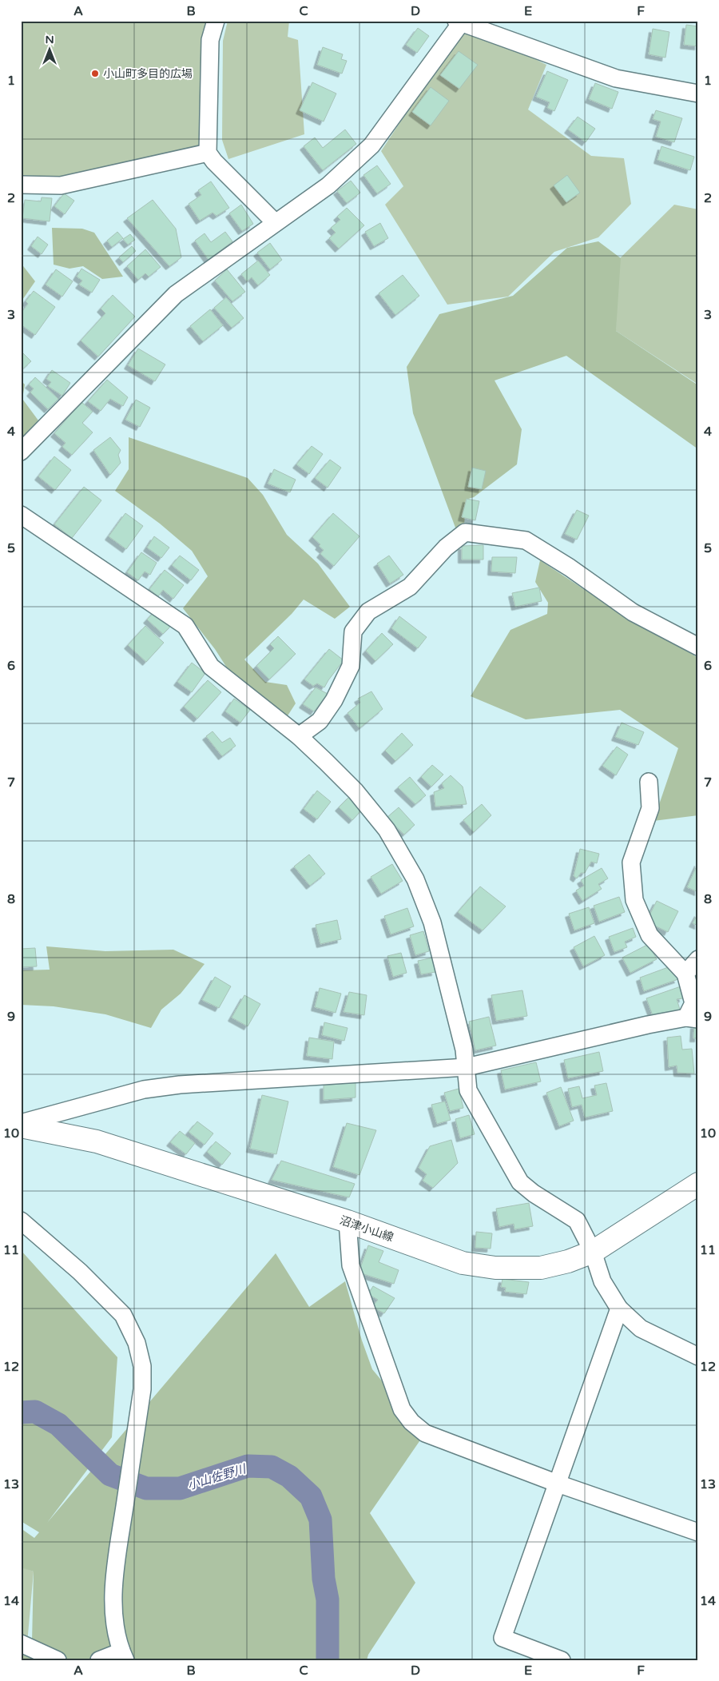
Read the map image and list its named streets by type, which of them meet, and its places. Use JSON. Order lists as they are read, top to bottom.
{
  "streets": {
    "main road": ["沼津小山線"]
  },
  "water": ["小山佐野川"],
  "places": ["小山町多目的広場"],
  "north": "top",
  "grid": {
    "columns": [
      "A",
      "B",
      "C",
      "D",
      "E",
      "F"
    ],
    "rows": [
      "1",
      "2",
      "3",
      "4",
      "5",
      "6",
      "7",
      "8",
      "9",
      "10",
      "11",
      "12",
      "13",
      "14"
    ]
  }
}
